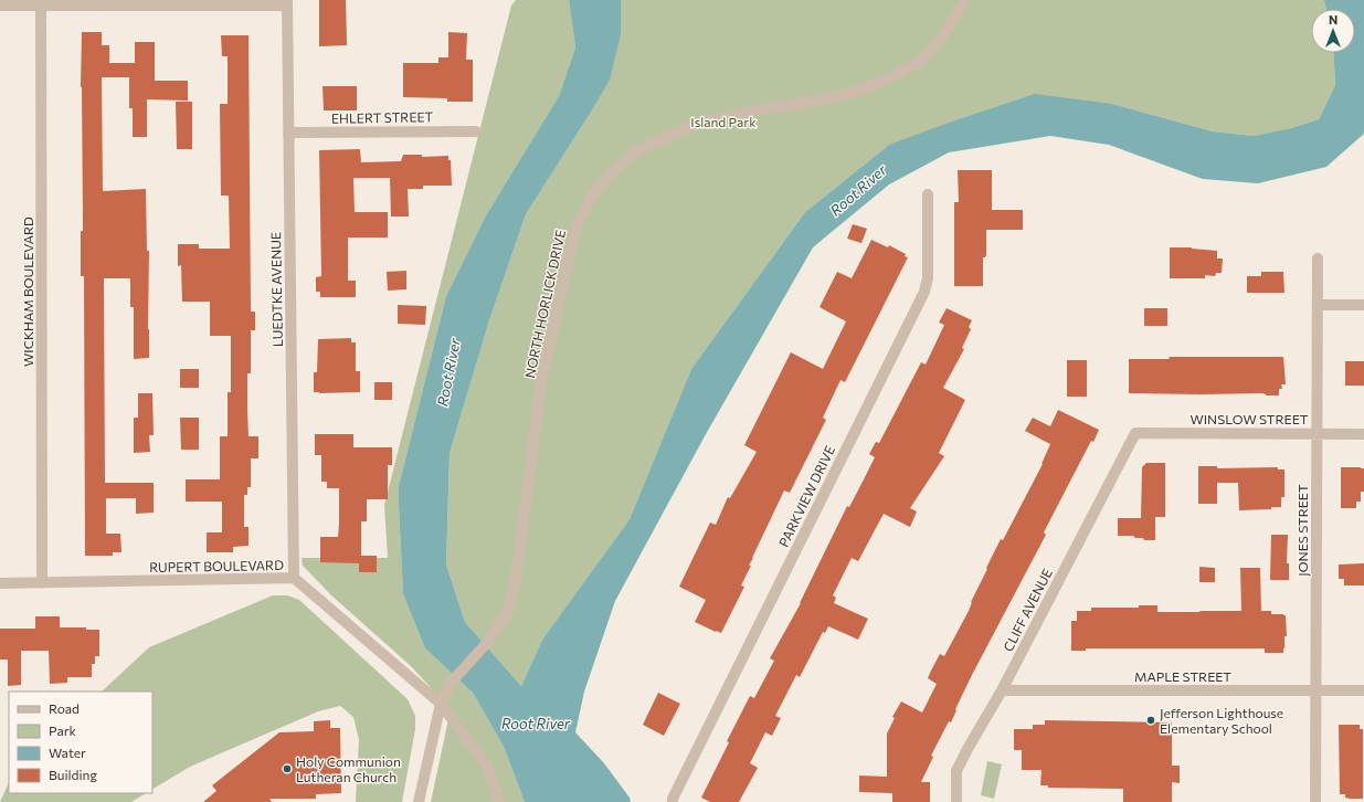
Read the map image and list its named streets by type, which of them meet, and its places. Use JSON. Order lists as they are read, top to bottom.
{
  "streets": {
    "street": [
      "EHLERT STREET",
      "LUEDTKE AVENUE",
      "WICKHAM BOULEVARD",
      "NORTH HORLICK DRIVE",
      "WINSLOW STREET",
      "PARKVIEW DRIVE",
      "JONES STREET",
      "RUPERT BOULEVARD",
      "CLIFF AVENUE",
      "MAPLE STREET"
    ]
  },
  "crossings": [
    ["EHLERT STREET", "LUEDTKE AVENUE"],
    ["LUEDTKE AVENUE", "RUPERT BOULEVARD"],
    ["WICKHAM BOULEVARD", "RUPERT BOULEVARD"],
    ["NORTH HORLICK DRIVE", "RUPERT BOULEVARD"],
    ["WINSLOW STREET", "JONES STREET"],
    ["WINSLOW STREET", "CLIFF AVENUE"],
    ["JONES STREET", "MAPLE STREET"],
    ["CLIFF AVENUE", "MAPLE STREET"]
  ],
  "water": ["Root River"],
  "parks": ["Island Park"],
  "places": ["Jefferson Lighthouse Elementary School", "Holy Communion Lutheran Church"],
  "legend": [
    "Road",
    "Park",
    "Water",
    "Building"
  ],
  "north": "top"
}
